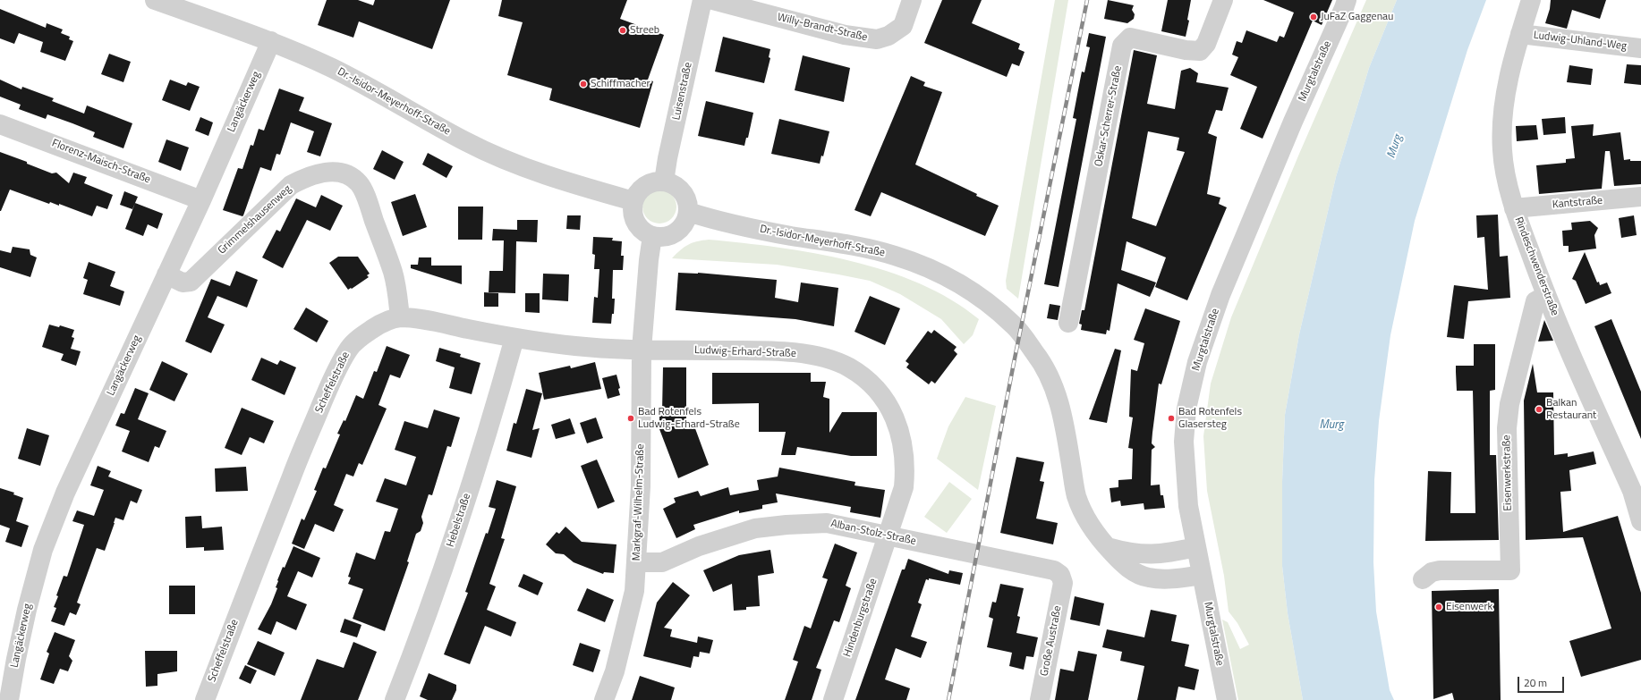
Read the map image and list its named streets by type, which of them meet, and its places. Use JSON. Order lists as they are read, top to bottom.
{
  "streets": {
    "street": [
      "Willy-Brandt-Straße",
      "Ludwig-Uhland-Weg",
      "Murgtalstraße",
      "Luisenstraße",
      "Langäckerweg",
      "Dr.-Isidor-Meyerhoff-Straße",
      "Oskar-Scherrer-Straße",
      "Florenz-Maisch-Straße",
      "Kantstraße",
      "Grimmelshausenweg",
      "Rindeschwenderstraße",
      "Ludwig-Erhard-Straße",
      "Scheffelstraße",
      "Eisenwerkstraße",
      "Markgraf-Wilhelm-Straße",
      "Hebelstraße",
      "Alban-Stolz-Straße",
      "Hindenburgstraße",
      "Große Austraße"
    ]
  },
  "crossings": [
    ["Ludwig-Uhland-Weg", "Rindeschwenderstraße"],
    ["Murgtalstraße", "Dr.-Isidor-Meyerhoff-Straße"],
    ["Luisenstraße", "Dr.-Isidor-Meyerhoff-Straße"],
    ["Luisenstraße", "Markgraf-Wilhelm-Straße"],
    ["Langäckerweg", "Dr.-Isidor-Meyerhoff-Straße"],
    ["Langäckerweg", "Florenz-Maisch-Straße"],
    ["Langäckerweg", "Grimmelshausenweg"],
    ["Dr.-Isidor-Meyerhoff-Straße", "Markgraf-Wilhelm-Straße"],
    ["Kantstraße", "Rindeschwenderstraße"],
    ["Grimmelshausenweg", "Scheffelstraße"],
    ["Rindeschwenderstraße", "Eisenwerkstraße"],
    ["Ludwig-Erhard-Straße", "Scheffelstraße"],
    ["Ludwig-Erhard-Straße", "Markgraf-Wilhelm-Straße"],
    ["Ludwig-Erhard-Straße", "Alban-Stolz-Straße"],
    ["Ludwig-Erhard-Straße", "Hindenburgstraße"],
    ["Scheffelstraße", "Markgraf-Wilhelm-Straße"],
    ["Scheffelstraße", "Hebelstraße"],
    ["Markgraf-Wilhelm-Straße", "Alban-Stolz-Straße"],
    ["Alban-Stolz-Straße", "Hindenburgstraße"],
    ["Alban-Stolz-Straße", "Große Austraße"]
  ],
  "water": ["Murg"],
  "places": [
    "JuFaZ Gaggenau",
    "Streeb",
    "Schiffmacher",
    "Balkan Restaurant",
    "Bad Rotenfels Ludwig-Erhard-Straße",
    "Bad Rotenfels Glasersteg",
    "Eisenwerk"
  ],
  "scale_bar": "20 m"
}
